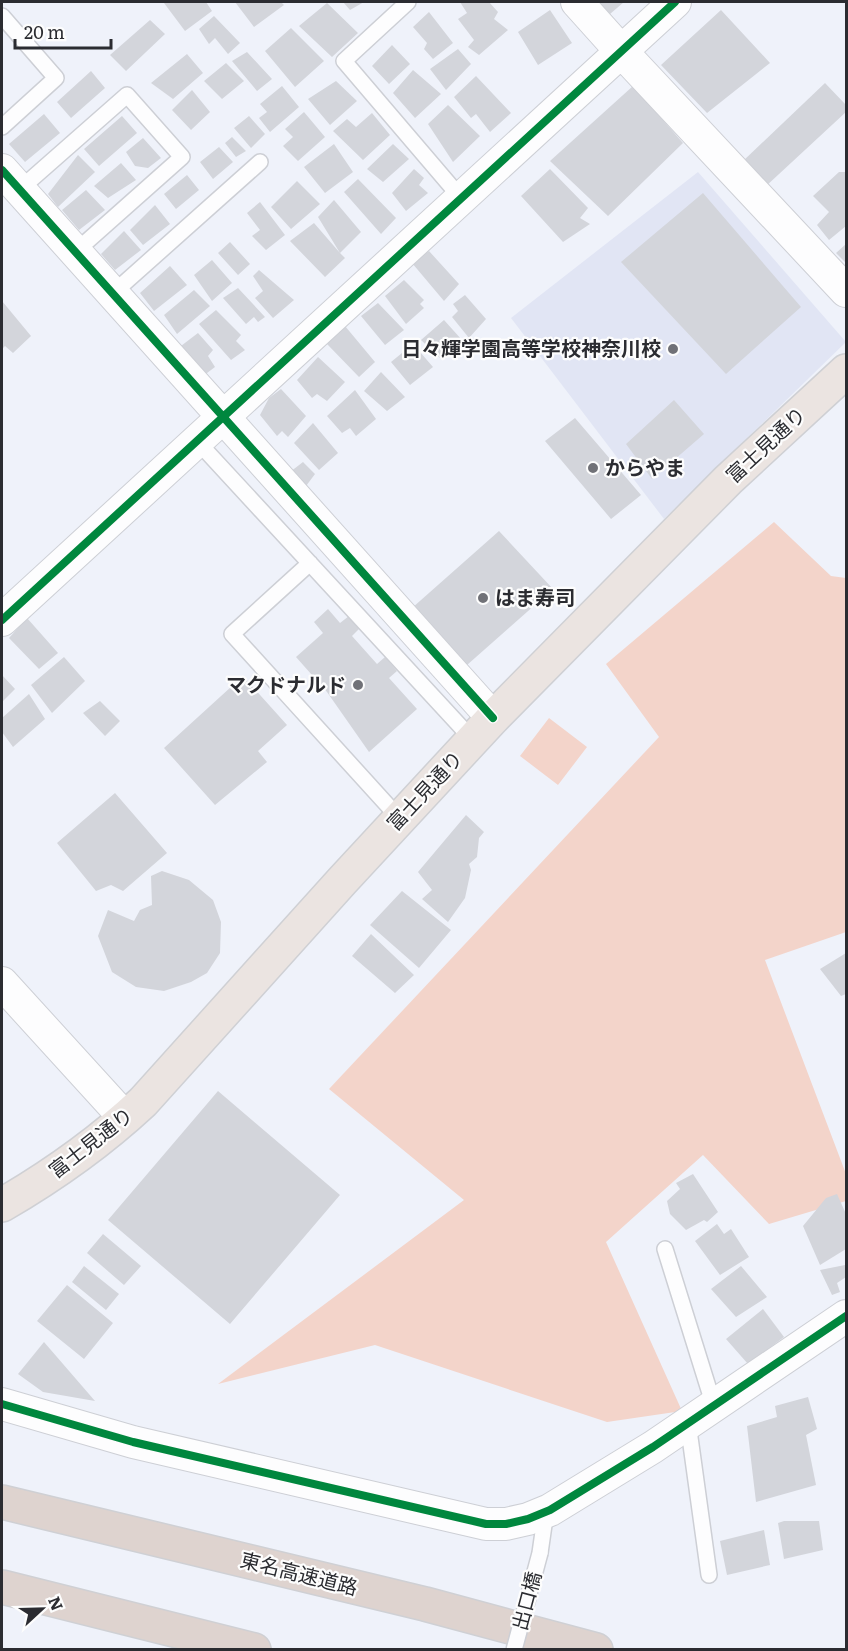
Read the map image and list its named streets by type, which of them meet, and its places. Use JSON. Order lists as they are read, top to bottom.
{
  "streets": {
    "highway": ["東名高速道路"],
    "main road": ["富士見通り"],
    "lane": ["出口橋"]
  },
  "places": [
    "日々輝学園高等学校神奈川校",
    "からやま",
    "はま寿司",
    "マクドナルド"
  ],
  "scale_bar": "20 m",
  "north": "right"
}
